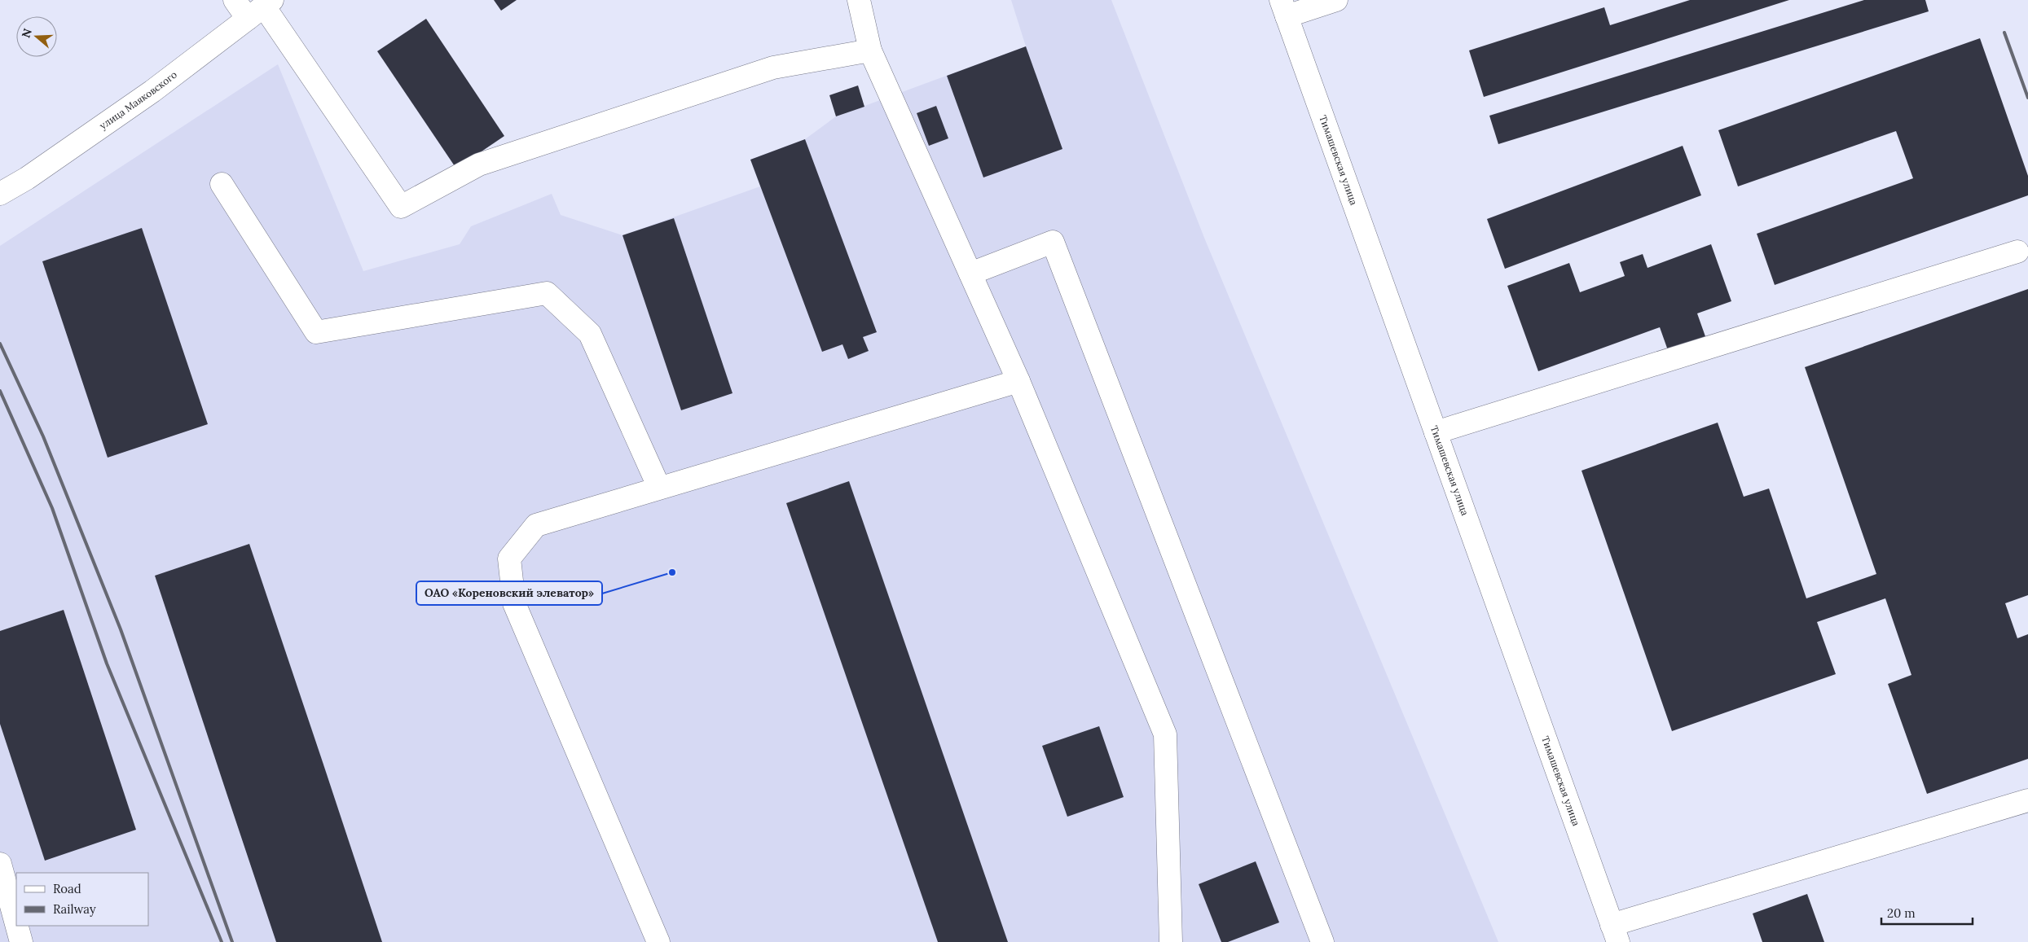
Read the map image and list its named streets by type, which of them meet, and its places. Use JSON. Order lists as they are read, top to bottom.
{
  "streets": {
    "street": ["улица Маяковского", "Тимашевская улица"]
  },
  "places": ["ОАО «Кореновский элеватор»"],
  "legend": ["Road", "Railway"],
  "scale_bar": "20 m",
  "north": "left"
}
